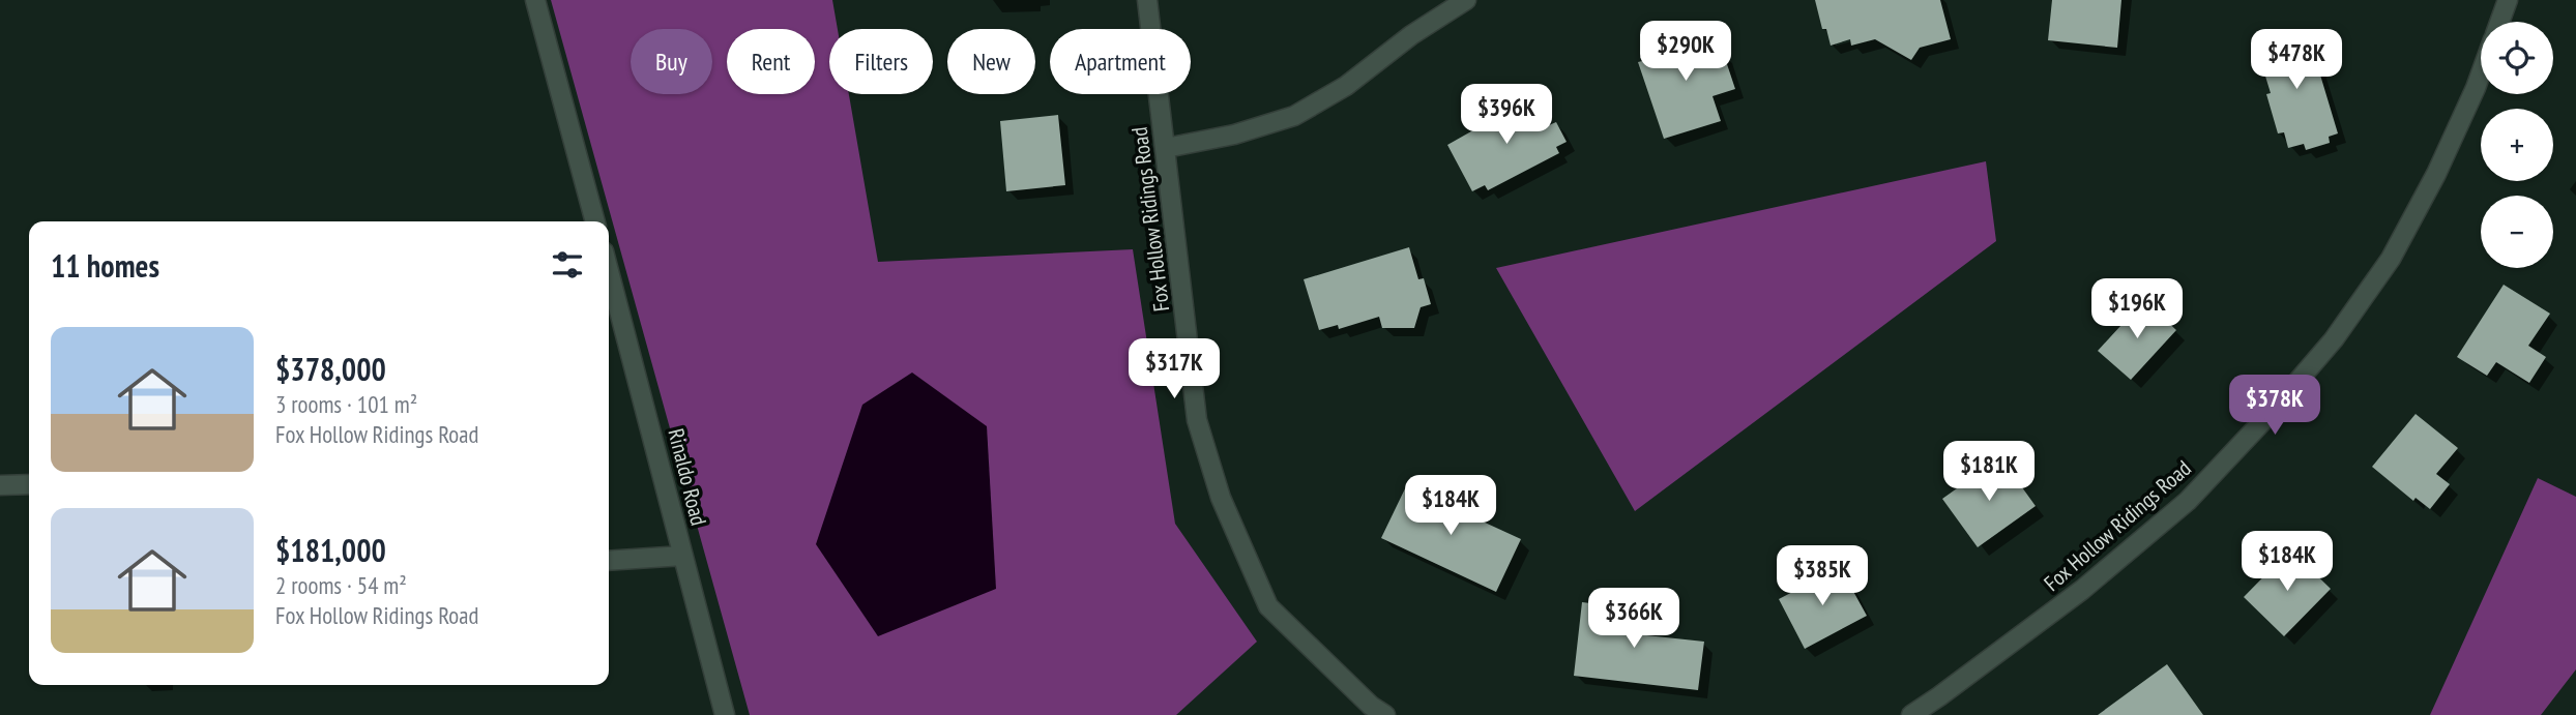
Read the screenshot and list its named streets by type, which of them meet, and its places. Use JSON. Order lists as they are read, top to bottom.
{
  "streets": {
    "street": ["Fox Hollow Ridings Road", "Rinaldo Road"]
  },
  "page": {
    "price": [
      "$290K",
      "$478K",
      "$396K",
      "$196K",
      "$317K",
      "$378K",
      "$181K",
      "$184K",
      "$184K",
      "$385K",
      "$366K"
    ],
    "map_buttons": ["+", "−"],
    "chip": [
      "Buy",
      "Rent",
      "Filters",
      "New",
      "Apartment"
    ],
    "heading": "11 homes",
    "list": [
      {
        "name": "$378,000",
        "note": "3 rooms · 101 m² · Fox Hollow Ridings Road"
      },
      {
        "name": "$181,000",
        "note": "2 rooms · 54 m² · Fox Hollow Ridings Road"
      }
    ]
  }
}
